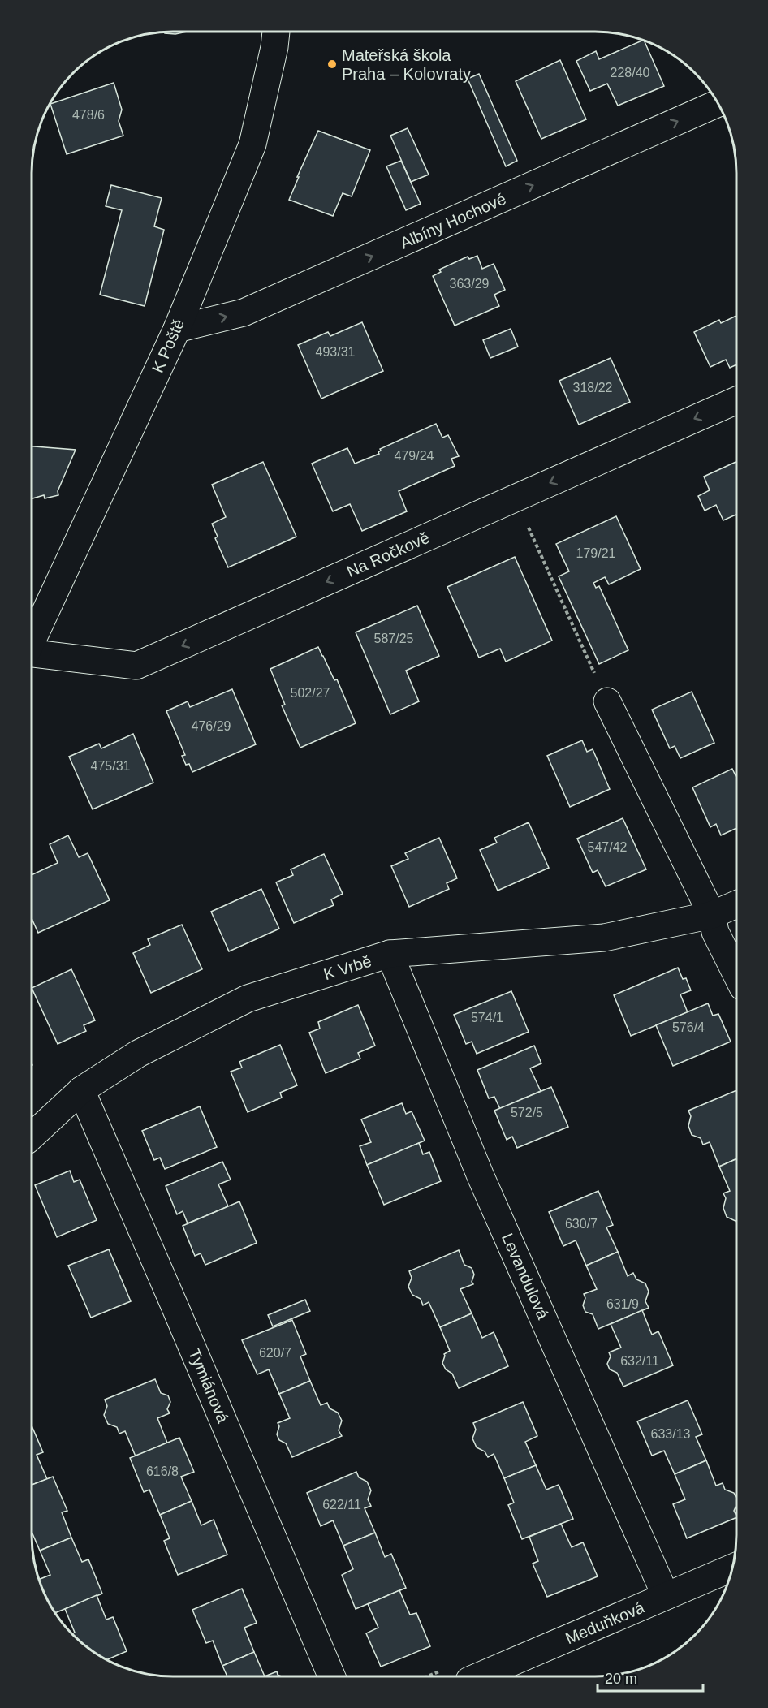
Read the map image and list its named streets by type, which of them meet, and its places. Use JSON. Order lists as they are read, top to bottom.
{
  "streets": {
    "street": [
      "Albíny Hochové",
      "K Poště",
      "Na Ročkově",
      "K Vrbě",
      "Levandulová",
      "Tymiánová",
      "Meduňková"
    ]
  },
  "crossings": [
    ["Albíny Hochové", "K Poště"],
    ["K Vrbě", "Levandulová"],
    ["K Vrbě", "Tymiánová"],
    ["Levandulová", "Meduňková"]
  ],
  "one_way": ["Albíny Hochové", "Na Ročkově"],
  "places": ["Mateřská škola Praha – Kolovraty"],
  "house_numbers": [
    "228/40",
    "478/6",
    "363/29",
    "493/31",
    "318/22",
    "479/24",
    "179/21",
    "587/25",
    "502/27",
    "476/29",
    "475/31",
    "547/42",
    "574/1",
    "576/4",
    "572/5",
    "630/7",
    "631/9",
    "620/7",
    "632/11",
    "633/13",
    "616/8",
    "622/11"
  ],
  "scale_bar": "20 m"
}
